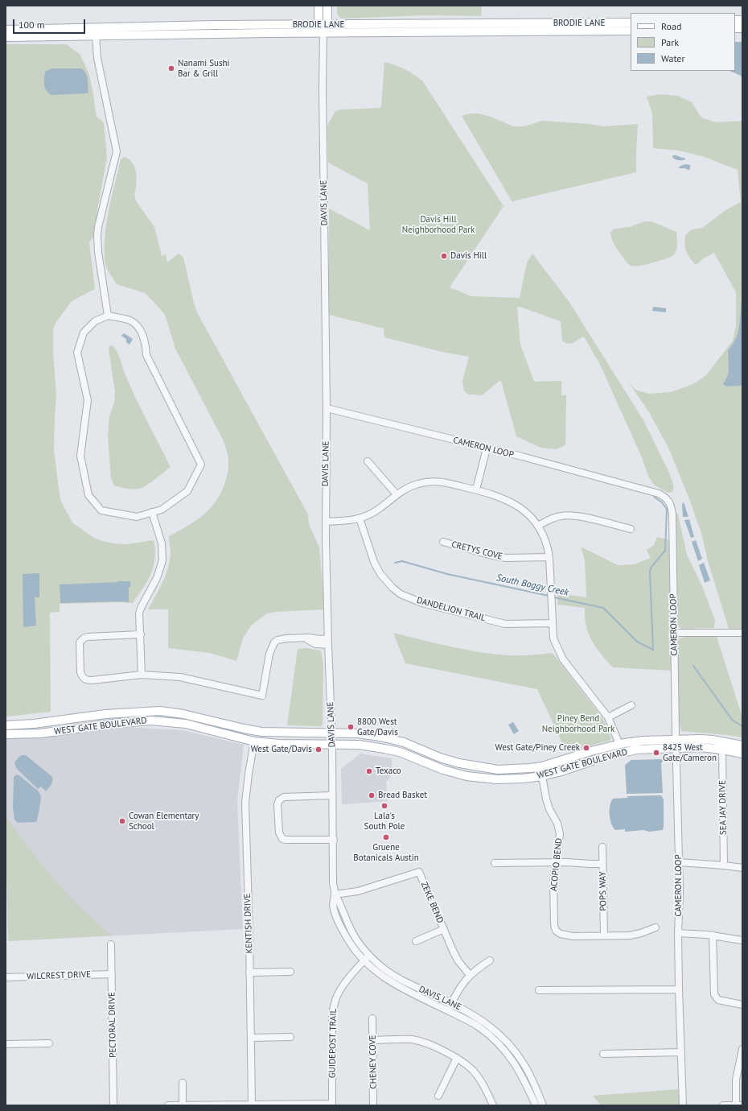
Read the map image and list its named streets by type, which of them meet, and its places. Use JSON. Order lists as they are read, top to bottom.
{
  "streets": {
    "main road": ["BRODIE LANE", "DAVIS LANE", "WEST GATE BOULEVARD"],
    "street": [
      "CAMERON LOOP",
      "CRETYS COVE",
      "DANDELION TRAIL",
      "SEA JAY DRIVE",
      "ACOPIO BEND",
      "POPS WAY",
      "ZEKE BEND",
      "KENTISH DRIVE",
      "WILCREST DRIVE",
      "PECTORAL DRIVE",
      "GUIDEPOST TRAIL",
      "CHENEY COVE"
    ]
  },
  "crossings": [
    ["BRODIE LANE", "DAVIS LANE"],
    ["DAVIS LANE", "CAMERON LOOP"],
    ["DAVIS LANE", "WEST GATE BOULEVARD"],
    ["DAVIS LANE", "ZEKE BEND"],
    ["DAVIS LANE", "GUIDEPOST TRAIL"],
    ["CAMERON LOOP", "WEST GATE BOULEVARD"],
    ["WEST GATE BOULEVARD", "SEA JAY DRIVE"],
    ["WEST GATE BOULEVARD", "ACOPIO BEND"],
    ["WEST GATE BOULEVARD", "KENTISH DRIVE"],
    ["ACOPIO BEND", "POPS WAY"],
    ["WILCREST DRIVE", "PECTORAL DRIVE"]
  ],
  "water": ["South Boggy Creek"],
  "parks": ["Davis Hill Neighborhood Park", "Piney Bend Neighborhood Park"],
  "places": [
    "Nanami Sushi Bar & Grill",
    "Davis Hill",
    "8800 West Gate/Davis",
    "West Gate/Piney Creek",
    "West Gate/Davis",
    "8425 West Gate/Cameron",
    "Texaco",
    "Bread Basket",
    "Lala's South Pole",
    "Cowan Elementary School",
    "Gruene Botanicals Austin"
  ],
  "legend": ["Road", "Park", "Water"],
  "scale_bar": "100 m"
}
